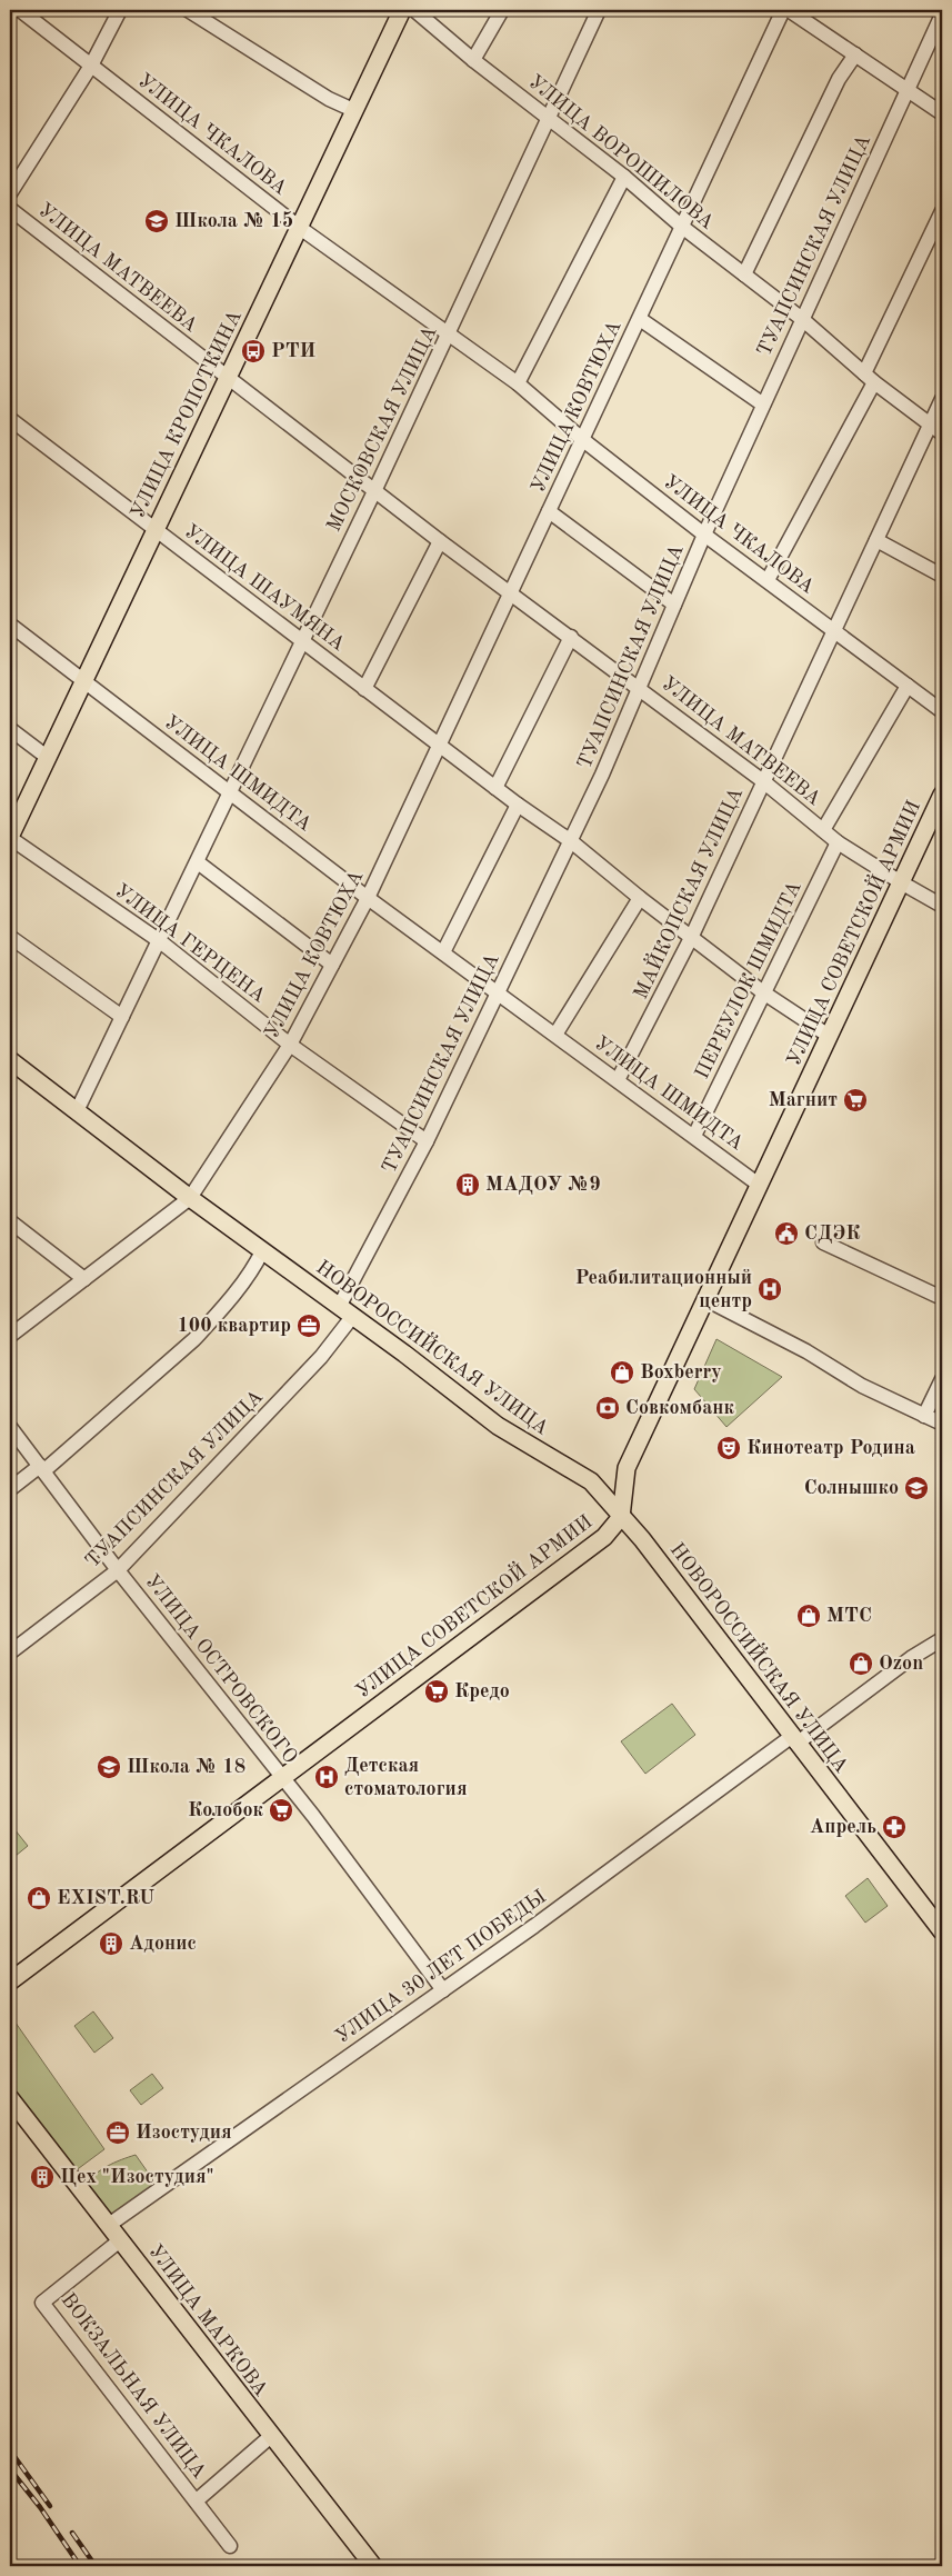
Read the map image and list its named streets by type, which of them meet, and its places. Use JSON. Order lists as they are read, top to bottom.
{
  "streets": {
    "main road": [
      "УЛИЦА КРОПОТКИНА",
      "УЛИЦА СОВЕТСКОЙ АРМИИ",
      "НОВОРОССИЙСКАЯ УЛИЦА",
      "УЛИЦА МАРКОВА"
    ],
    "street": [
      "УЛИЦА ЧКАЛОВА",
      "УЛИЦА ВОРОШИЛОВА",
      "ТУАПСИНСКАЯ УЛИЦА",
      "УЛИЦА МАТВЕЕВА",
      "УЛИЦА КОВТЮХА",
      "МОСКОВСКАЯ УЛИЦА",
      "УЛИЦА ШАУМЯНА",
      "УЛИЦА ШМИДТА",
      "МАЙКОПСКАЯ УЛИЦА",
      "УЛИЦА ГЕРЦЕНА",
      "ПЕРЕУЛОК ШМИДТА",
      "УЛИЦА ОСТРОВСКОГО",
      "УЛИЦА 30 ЛЕТ ПОБЕДЫ",
      "ВОКЗАЛЬНАЯ УЛИЦА"
    ]
  },
  "crossings": [
    ["УЛИЦА ЧКАЛОВА", "ТУАПСИНСКАЯ УЛИЦА"],
    ["УЛИЦА ЧКАЛОВА", "УЛИЦА КОВТЮХА"],
    ["УЛИЦА ЧКАЛОВА", "УЛИЦА КРОПОТКИНА"],
    ["УЛИЦА ЧКАЛОВА", "МОСКОВСКАЯ УЛИЦА"],
    ["УЛИЦА ЧКАЛОВА", "МАЙКОПСКАЯ УЛИЦА"],
    ["УЛИЦА ВОРОШИЛОВА", "ТУАПСИНСКАЯ УЛИЦА"],
    ["УЛИЦА ВОРОШИЛОВА", "УЛИЦА КОВТЮХА"],
    ["УЛИЦА ВОРОШИЛОВА", "МОСКОВСКАЯ УЛИЦА"],
    ["УЛИЦА ВОРОШИЛОВА", "МАЙКОПСКАЯ УЛИЦА"],
    ["ТУАПСИНСКАЯ УЛИЦА", "УЛИЦА МАТВЕЕВА"],
    ["ТУАПСИНСКАЯ УЛИЦА", "УЛИЦА КОВТЮХА"],
    ["ТУАПСИНСКАЯ УЛИЦА", "УЛИЦА ШАУМЯНА"],
    ["ТУАПСИНСКАЯ УЛИЦА", "УЛИЦА ШМИДТА"],
    ["ТУАПСИНСКАЯ УЛИЦА", "УЛИЦА ГЕРЦЕНА"],
    ["ТУАПСИНСКАЯ УЛИЦА", "НОВОРОССИЙСКАЯ УЛИЦА"],
    ["ТУАПСИНСКАЯ УЛИЦА", "УЛИЦА ОСТРОВСКОГО"],
    ["УЛИЦА МАТВЕЕВА", "УЛИЦА КОВТЮХА"],
    ["УЛИЦА МАТВЕЕВА", "УЛИЦА КРОПОТКИНА"],
    ["УЛИЦА МАТВЕЕВА", "МОСКОВСКАЯ УЛИЦА"],
    ["УЛИЦА МАТВЕЕВА", "МАЙКОПСКАЯ УЛИЦА"],
    ["УЛИЦА МАТВЕЕВА", "УЛИЦА СОВЕТСКОЙ АРМИИ"],
    ["УЛИЦА МАТВЕЕВА", "ПЕРЕУЛОК ШМИДТА"],
    ["УЛИЦА КОВТЮХА", "УЛИЦА ШАУМЯНА"],
    ["УЛИЦА КОВТЮХА", "УЛИЦА ШМИДТА"],
    ["УЛИЦА КОВТЮХА", "УЛИЦА ГЕРЦЕНА"],
    ["УЛИЦА КОВТЮХА", "НОВОРОССИЙСКАЯ УЛИЦА"],
    ["УЛИЦА КРОПОТКИНА", "УЛИЦА ШАУМЯНА"],
    ["УЛИЦА КРОПОТКИНА", "УЛИЦА ШМИДТА"],
    ["УЛИЦА КРОПОТКИНА", "УЛИЦА ГЕРЦЕНА"],
    ["МОСКОВСКАЯ УЛИЦА", "УЛИЦА ШАУМЯНА"],
    ["МОСКОВСКАЯ УЛИЦА", "УЛИЦА ШМИДТА"],
    ["МОСКОВСКАЯ УЛИЦА", "УЛИЦА ГЕРЦЕНА"],
    ["МОСКОВСКАЯ УЛИЦА", "НОВОРОССИЙСКАЯ УЛИЦА"],
    ["УЛИЦА ШАУМЯНА", "МАЙКОПСКАЯ УЛИЦА"],
    ["УЛИЦА ШАУМЯНА", "УЛИЦА СОВЕТСКОЙ АРМИИ"],
    ["УЛИЦА ШАУМЯНА", "ПЕРЕУЛОК ШМИДТА"],
    ["УЛИЦА ШМИДТА", "МАЙКОПСКАЯ УЛИЦА"],
    ["УЛИЦА ШМИДТА", "УЛИЦА СОВЕТСКОЙ АРМИИ"],
    ["УЛИЦА ШМИДТА", "ПЕРЕУЛОК ШМИДТА"],
    ["УЛИЦА СОВЕТСКОЙ АРМИИ", "НОВОРОССИЙСКАЯ УЛИЦА"],
    ["УЛИЦА СОВЕТСКОЙ АРМИИ", "УЛИЦА ОСТРОВСКОГО"],
    ["НОВОРОССИЙСКАЯ УЛИЦА", "УЛИЦА 30 ЛЕТ ПОБЕДЫ"],
    ["УЛИЦА ОСТРОВСКОГО", "УЛИЦА 30 ЛЕТ ПОБЕДЫ"],
    ["УЛИЦА 30 ЛЕТ ПОБЕДЫ", "УЛИЦА МАРКОВА"],
    ["УЛИЦА МАРКОВА", "ВОКЗАЛЬНАЯ УЛИЦА"]
  ],
  "places": {
    "school or university": ["Школа № 15", "Солнышко", "Школа № 18"],
    "bus stop": ["РТИ"],
    "supermarket": ["Магнит", "Кредо", "Колобок"],
    "building": ["МАДОУ №9", "Адонис", "Цех \"Изостудия\""],
    "public building": ["СДЭК"],
    "hospital": ["Реабилитационный центр", "Детская стоматология"],
    "office": ["100 квартир", "Изостудия"],
    "shop": [
      "Boxberry",
      "МТС",
      "Ozon",
      "EXIST.RU"
    ],
    "bank": ["Совкомбанк"],
    "theatre": ["Кинотеатр Родина"],
    "pharmacy": ["Апрель"]
  }
}
